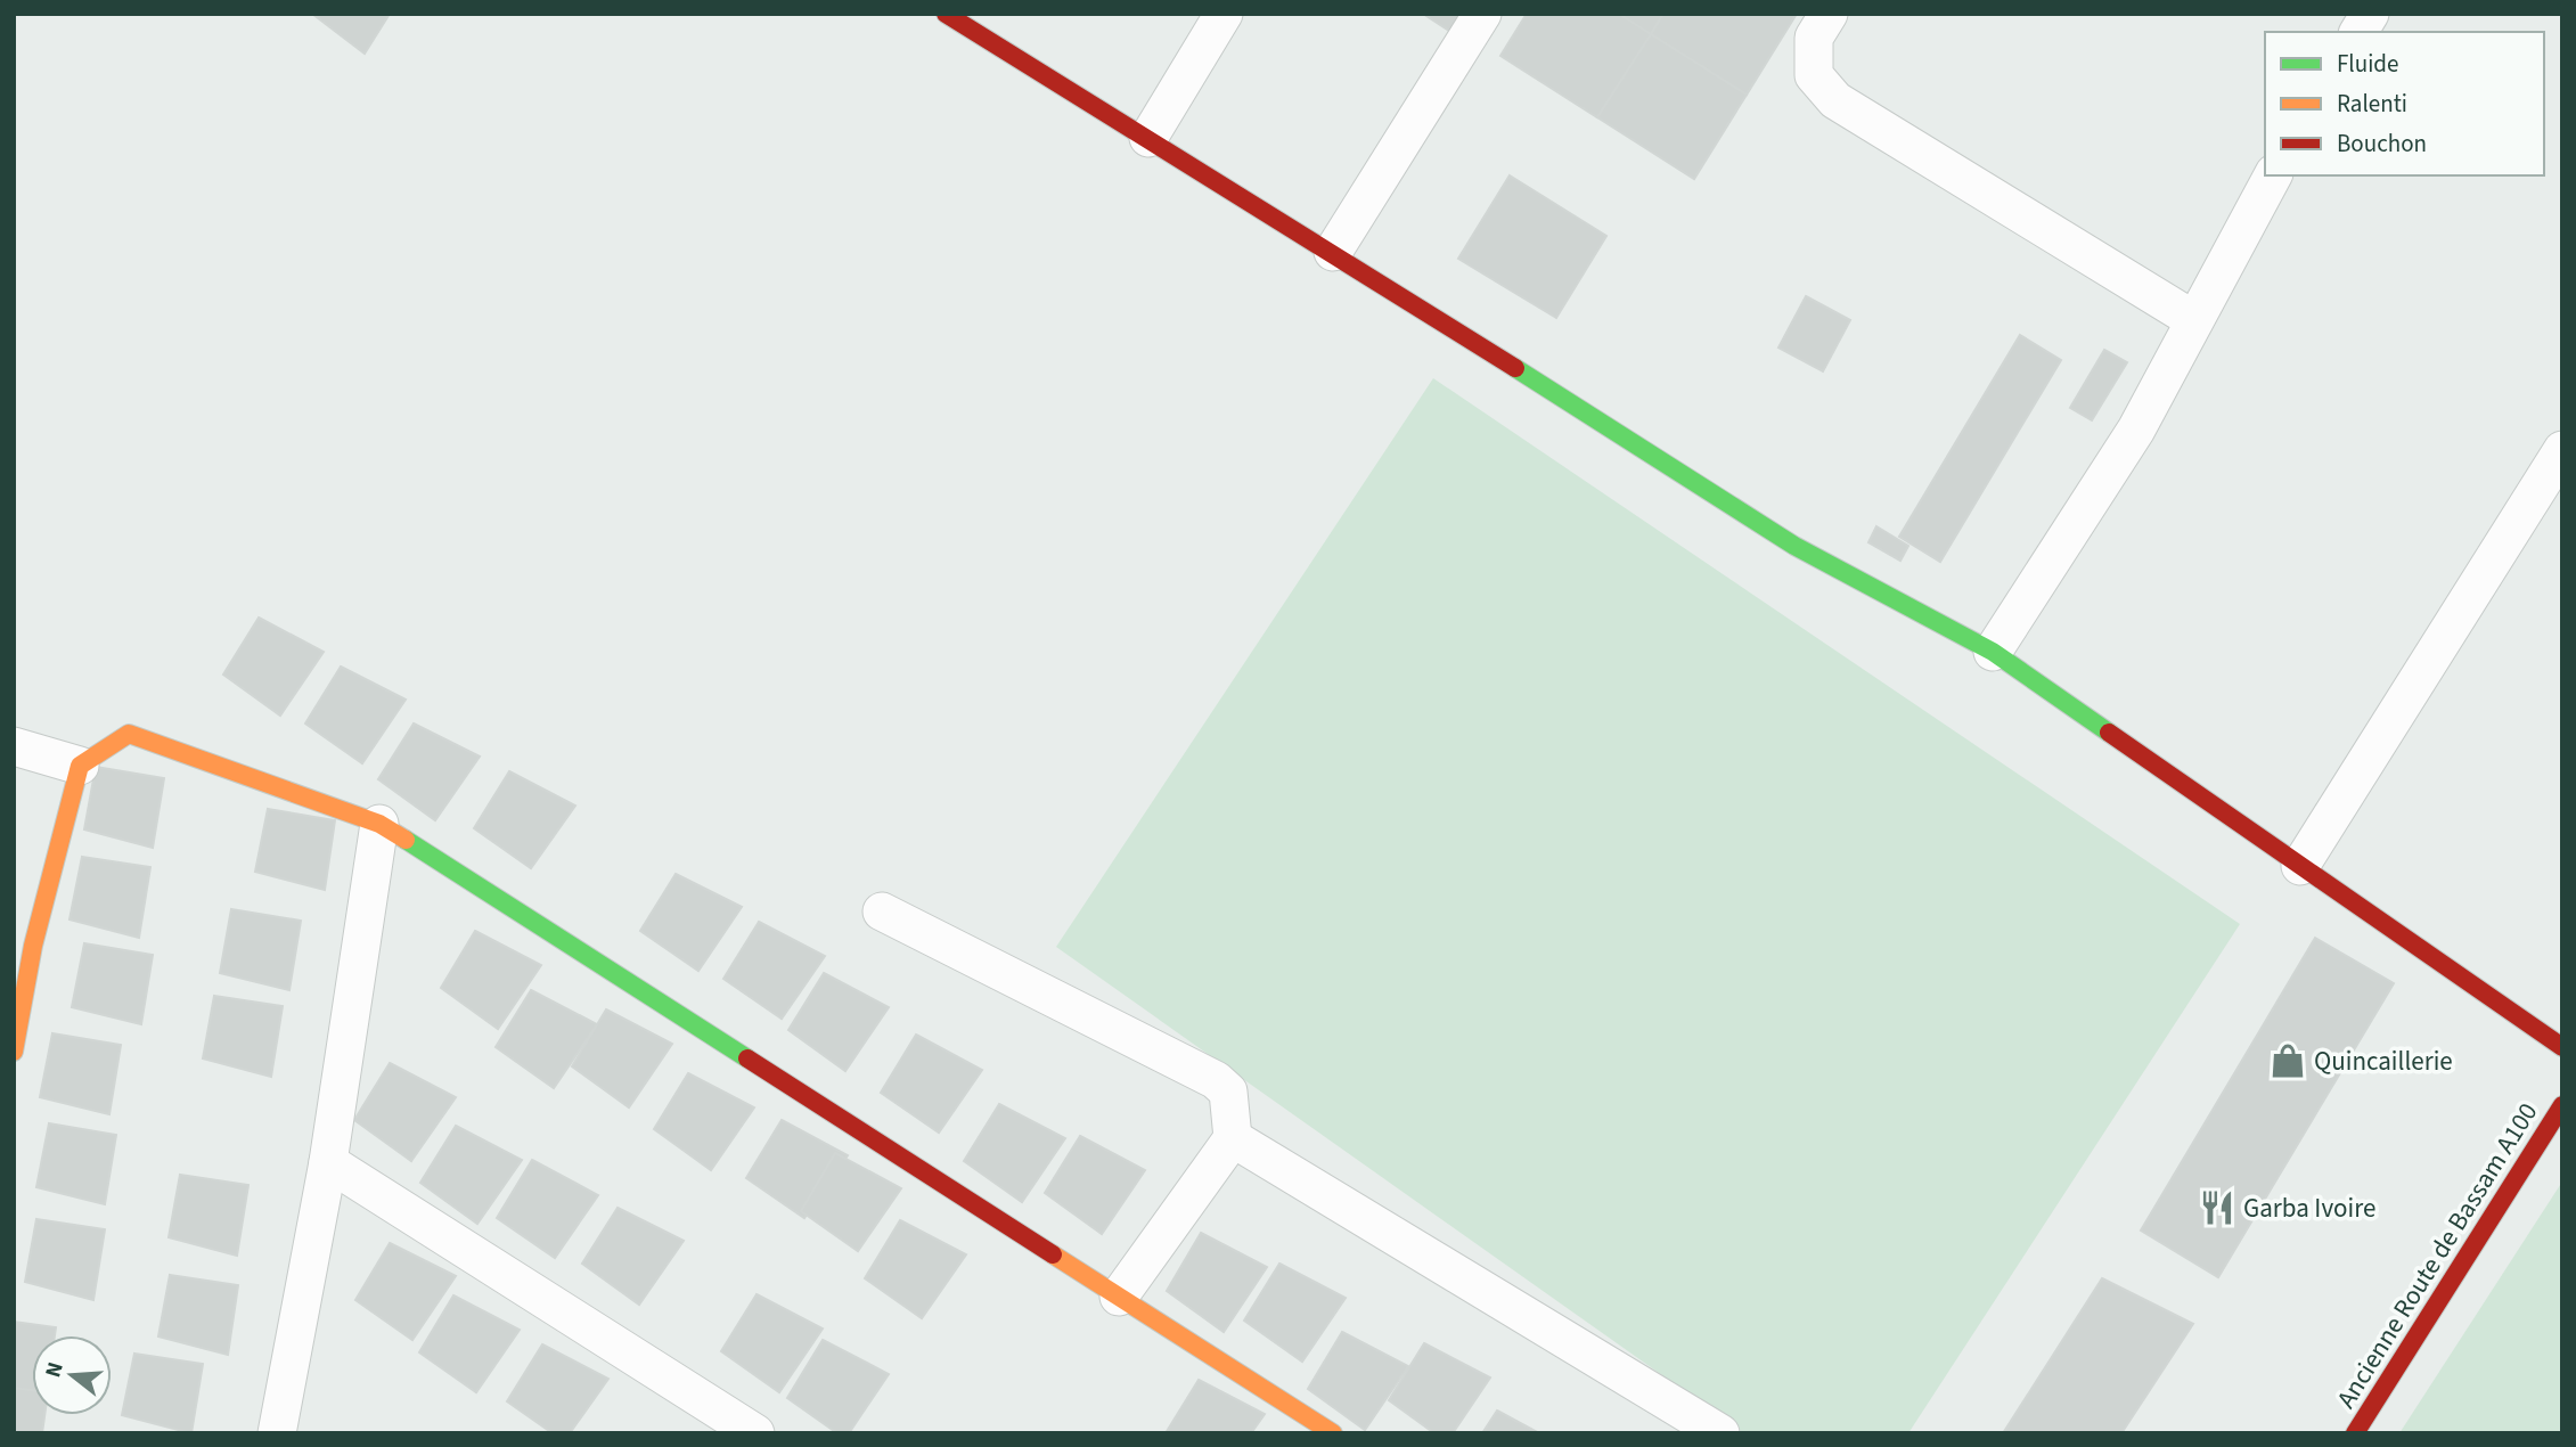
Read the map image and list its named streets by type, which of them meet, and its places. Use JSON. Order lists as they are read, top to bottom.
{
  "streets": {
    "street": ["Ancienne Route de Bassam A100"]
  },
  "places": {
    "shop": ["Quincaillerie"],
    "restaurant": ["Garba Ivoire"]
  },
  "legend": ["Fluide", "Ralenti", "Bouchon"],
  "north": "left"
}
